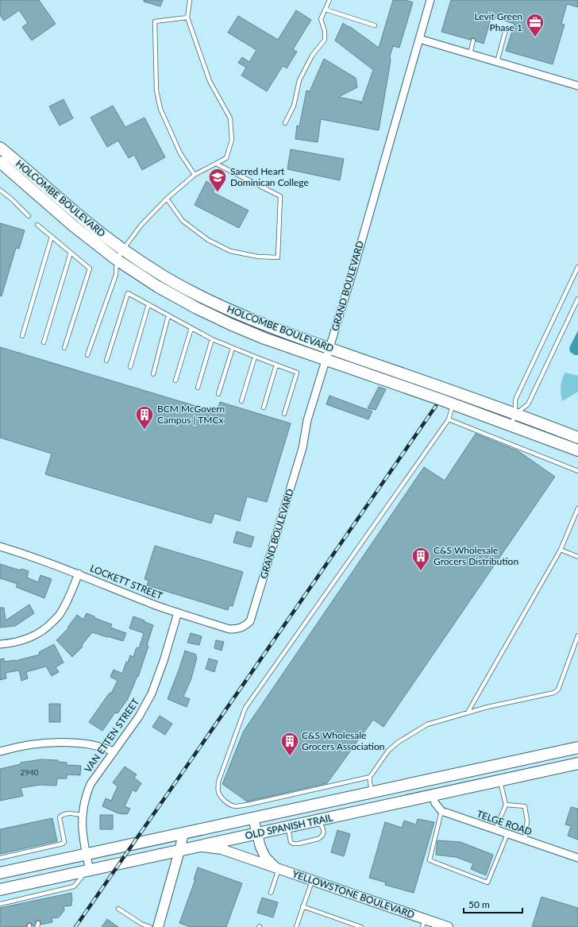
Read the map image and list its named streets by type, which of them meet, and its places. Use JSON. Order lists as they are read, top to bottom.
{
  "streets": {
    "main road": ["HOLCOMBE BOULEVARD", "OLD SPANISH TRAIL"],
    "street": [
      "GRAND BOULEVARD",
      "LOCKETT STREET",
      "VAN ETTEN STREET",
      "TELGE ROAD",
      "YELLOWSTONE BOULEVARD"
    ]
  },
  "crossings": [
    ["HOLCOMBE BOULEVARD", "GRAND BOULEVARD"],
    ["GRAND BOULEVARD", "LOCKETT STREET"],
    ["LOCKETT STREET", "VAN ETTEN STREET"],
    ["VAN ETTEN STREET", "OLD SPANISH TRAIL"],
    ["OLD SPANISH TRAIL", "YELLOWSTONE BOULEVARD"]
  ],
  "places": {
    "office": ["Levit Green Phase 1"],
    "school or university": ["Sacred Heart Dominican College"],
    "building": ["BCM McGovern Campus | TMCx", "C&S Wholesale Grocers Distribution", "C&S Wholesale Grocers Association"]
  },
  "house_numbers": ["2940"],
  "scale_bar": "50 m"
}
